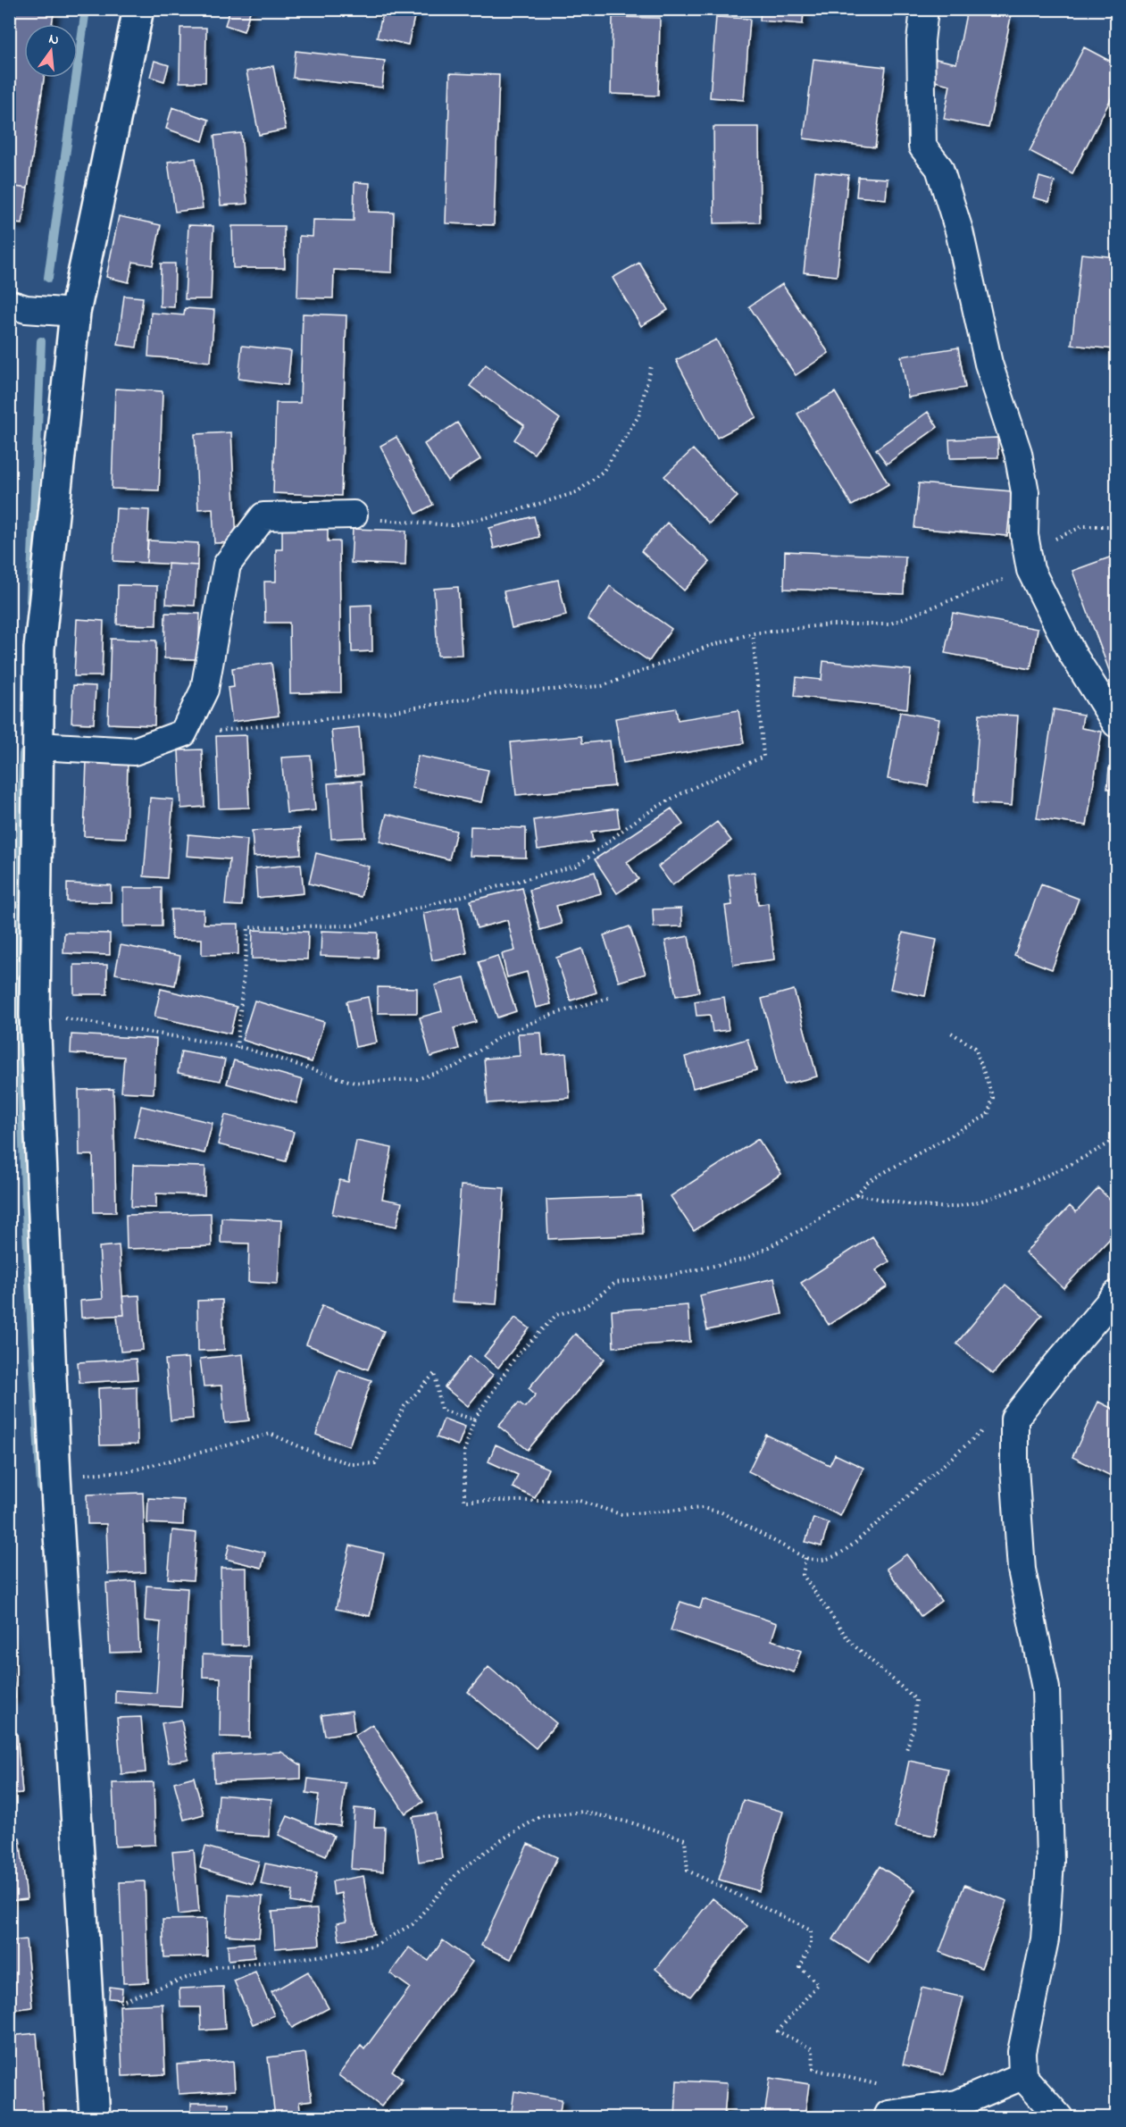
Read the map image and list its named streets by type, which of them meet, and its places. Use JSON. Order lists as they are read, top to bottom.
{
  "north": "top"
}
